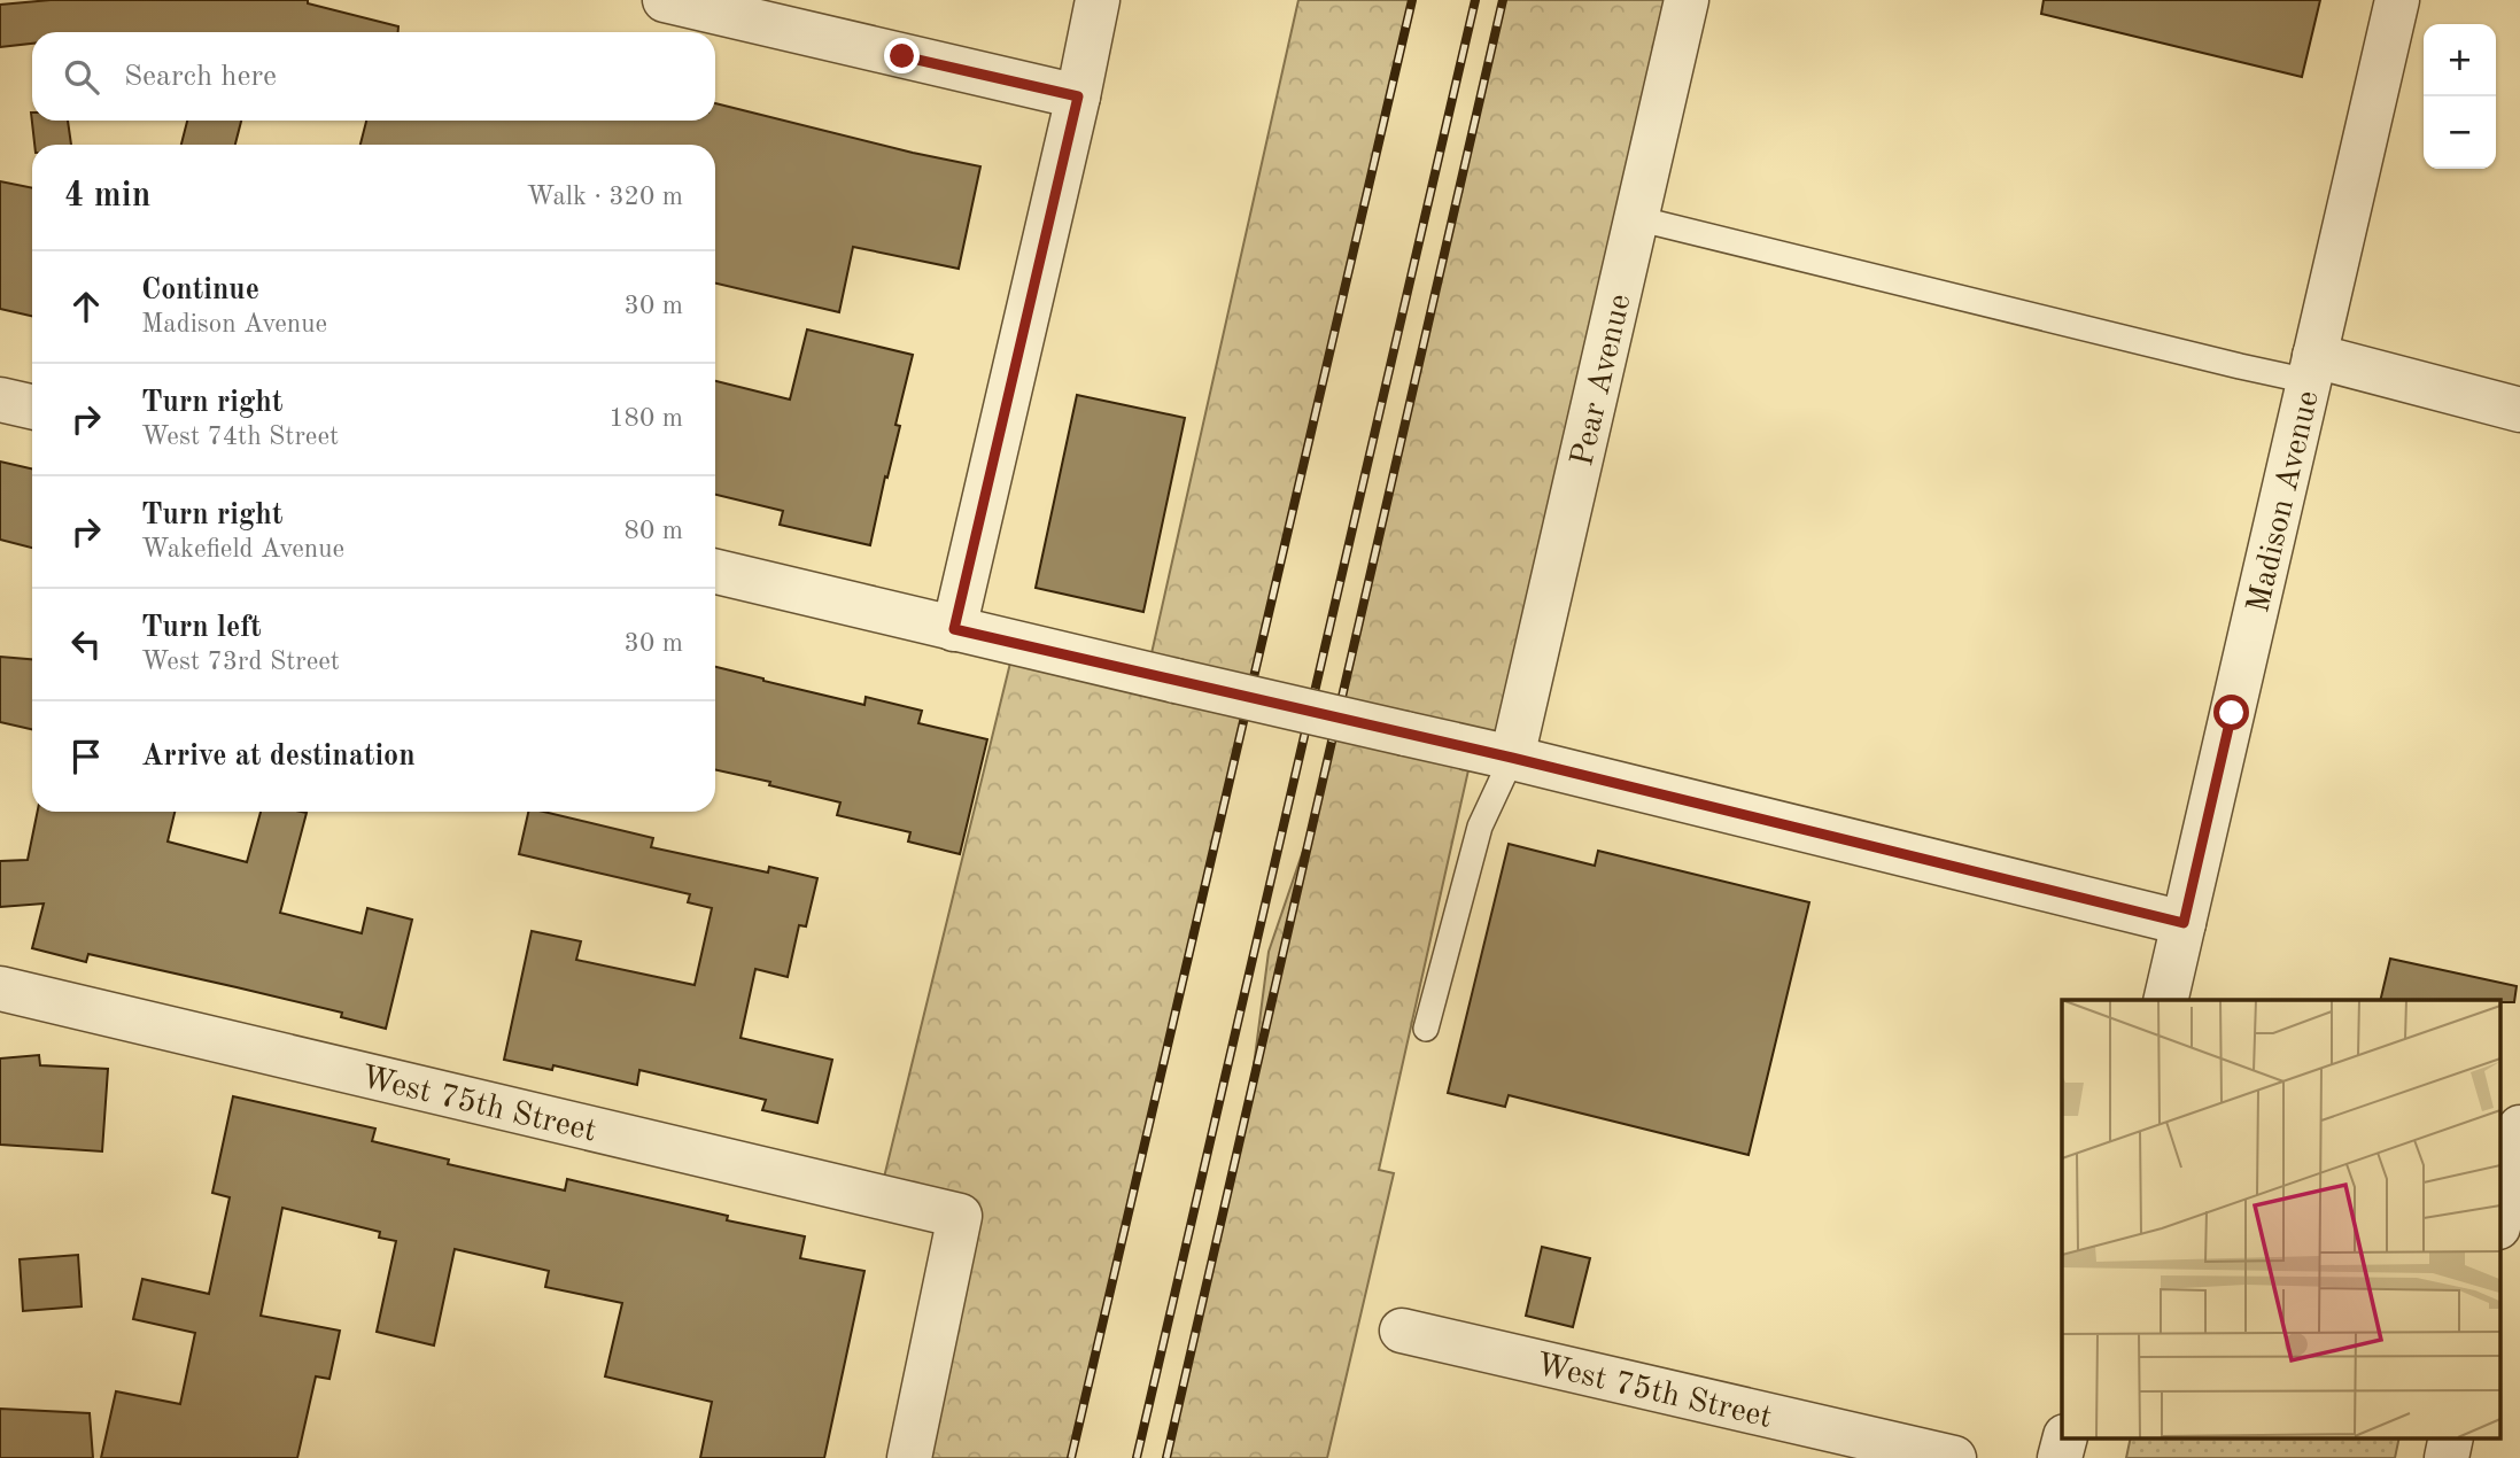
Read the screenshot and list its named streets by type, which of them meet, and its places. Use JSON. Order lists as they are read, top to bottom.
{
  "streets": {
    "street": ["Pear Avenue", "Madison Avenue", "West 75th Street"]
  },
  "page": {
    "map_buttons": ["+", "−"],
    "search": "Search here",
    "heading": ["4 min", "Walk · 320 m"],
    "list": [
      ["Continue", "Madison Avenue", "30 m"],
      ["Turn right", "West 74th Street", "180 m"],
      ["Turn right", "Wakefield Avenue", "80 m"],
      ["Turn left", "West 73rd Street", "30 m"],
      "Arrive at destination"
    ]
  }
}
